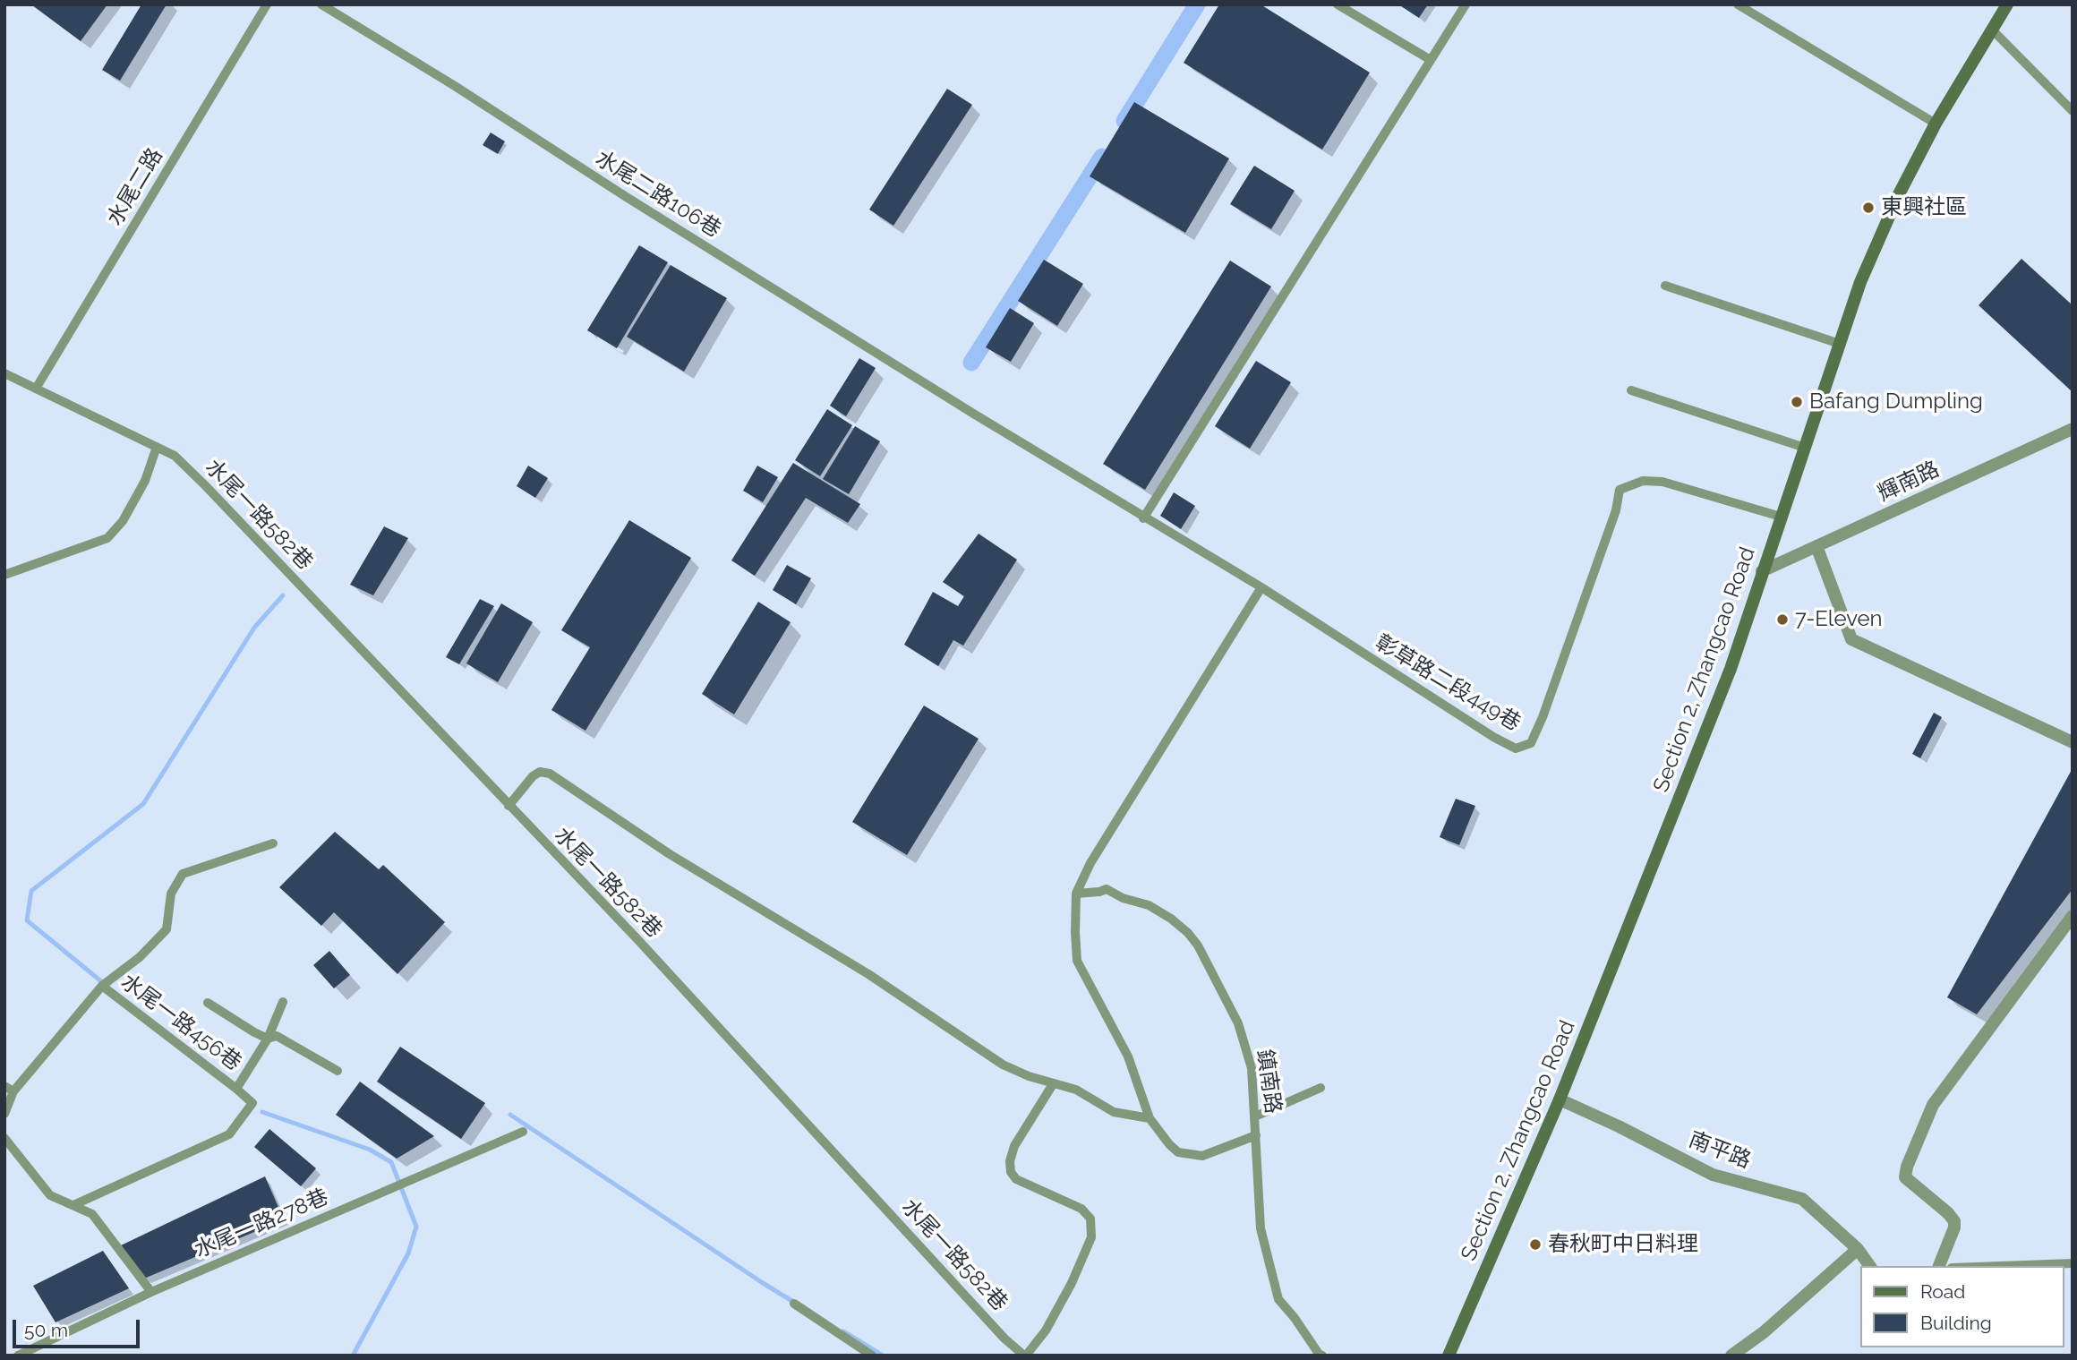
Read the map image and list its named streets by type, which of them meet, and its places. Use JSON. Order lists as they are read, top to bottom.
{
  "streets": {
    "street": ["輝南路", "Section 2, Zhangcao Road", "南平路"],
    "lane": [
      "水尾二路",
      "水尾二路106巷",
      "水尾一路582巷",
      "彰草路二段449巷",
      "水尾一路456巷",
      "鎮南路",
      "水尾一路278巷"
    ]
  },
  "crossings": [
    ["水尾二路", "水尾一路582巷"],
    ["水尾二路106巷", "彰草路二段449巷"],
    ["輝南路", "Section 2, Zhangcao Road"],
    ["Section 2, Zhangcao Road", "彰草路二段449巷"],
    ["Section 2, Zhangcao Road", "南平路"]
  ],
  "places": [
    "東興社區",
    "Bafang Dumpling",
    "7-Eleven",
    "春秋町中日料理"
  ],
  "legend": ["Road", "Building"],
  "scale_bar": "50 m"
}
